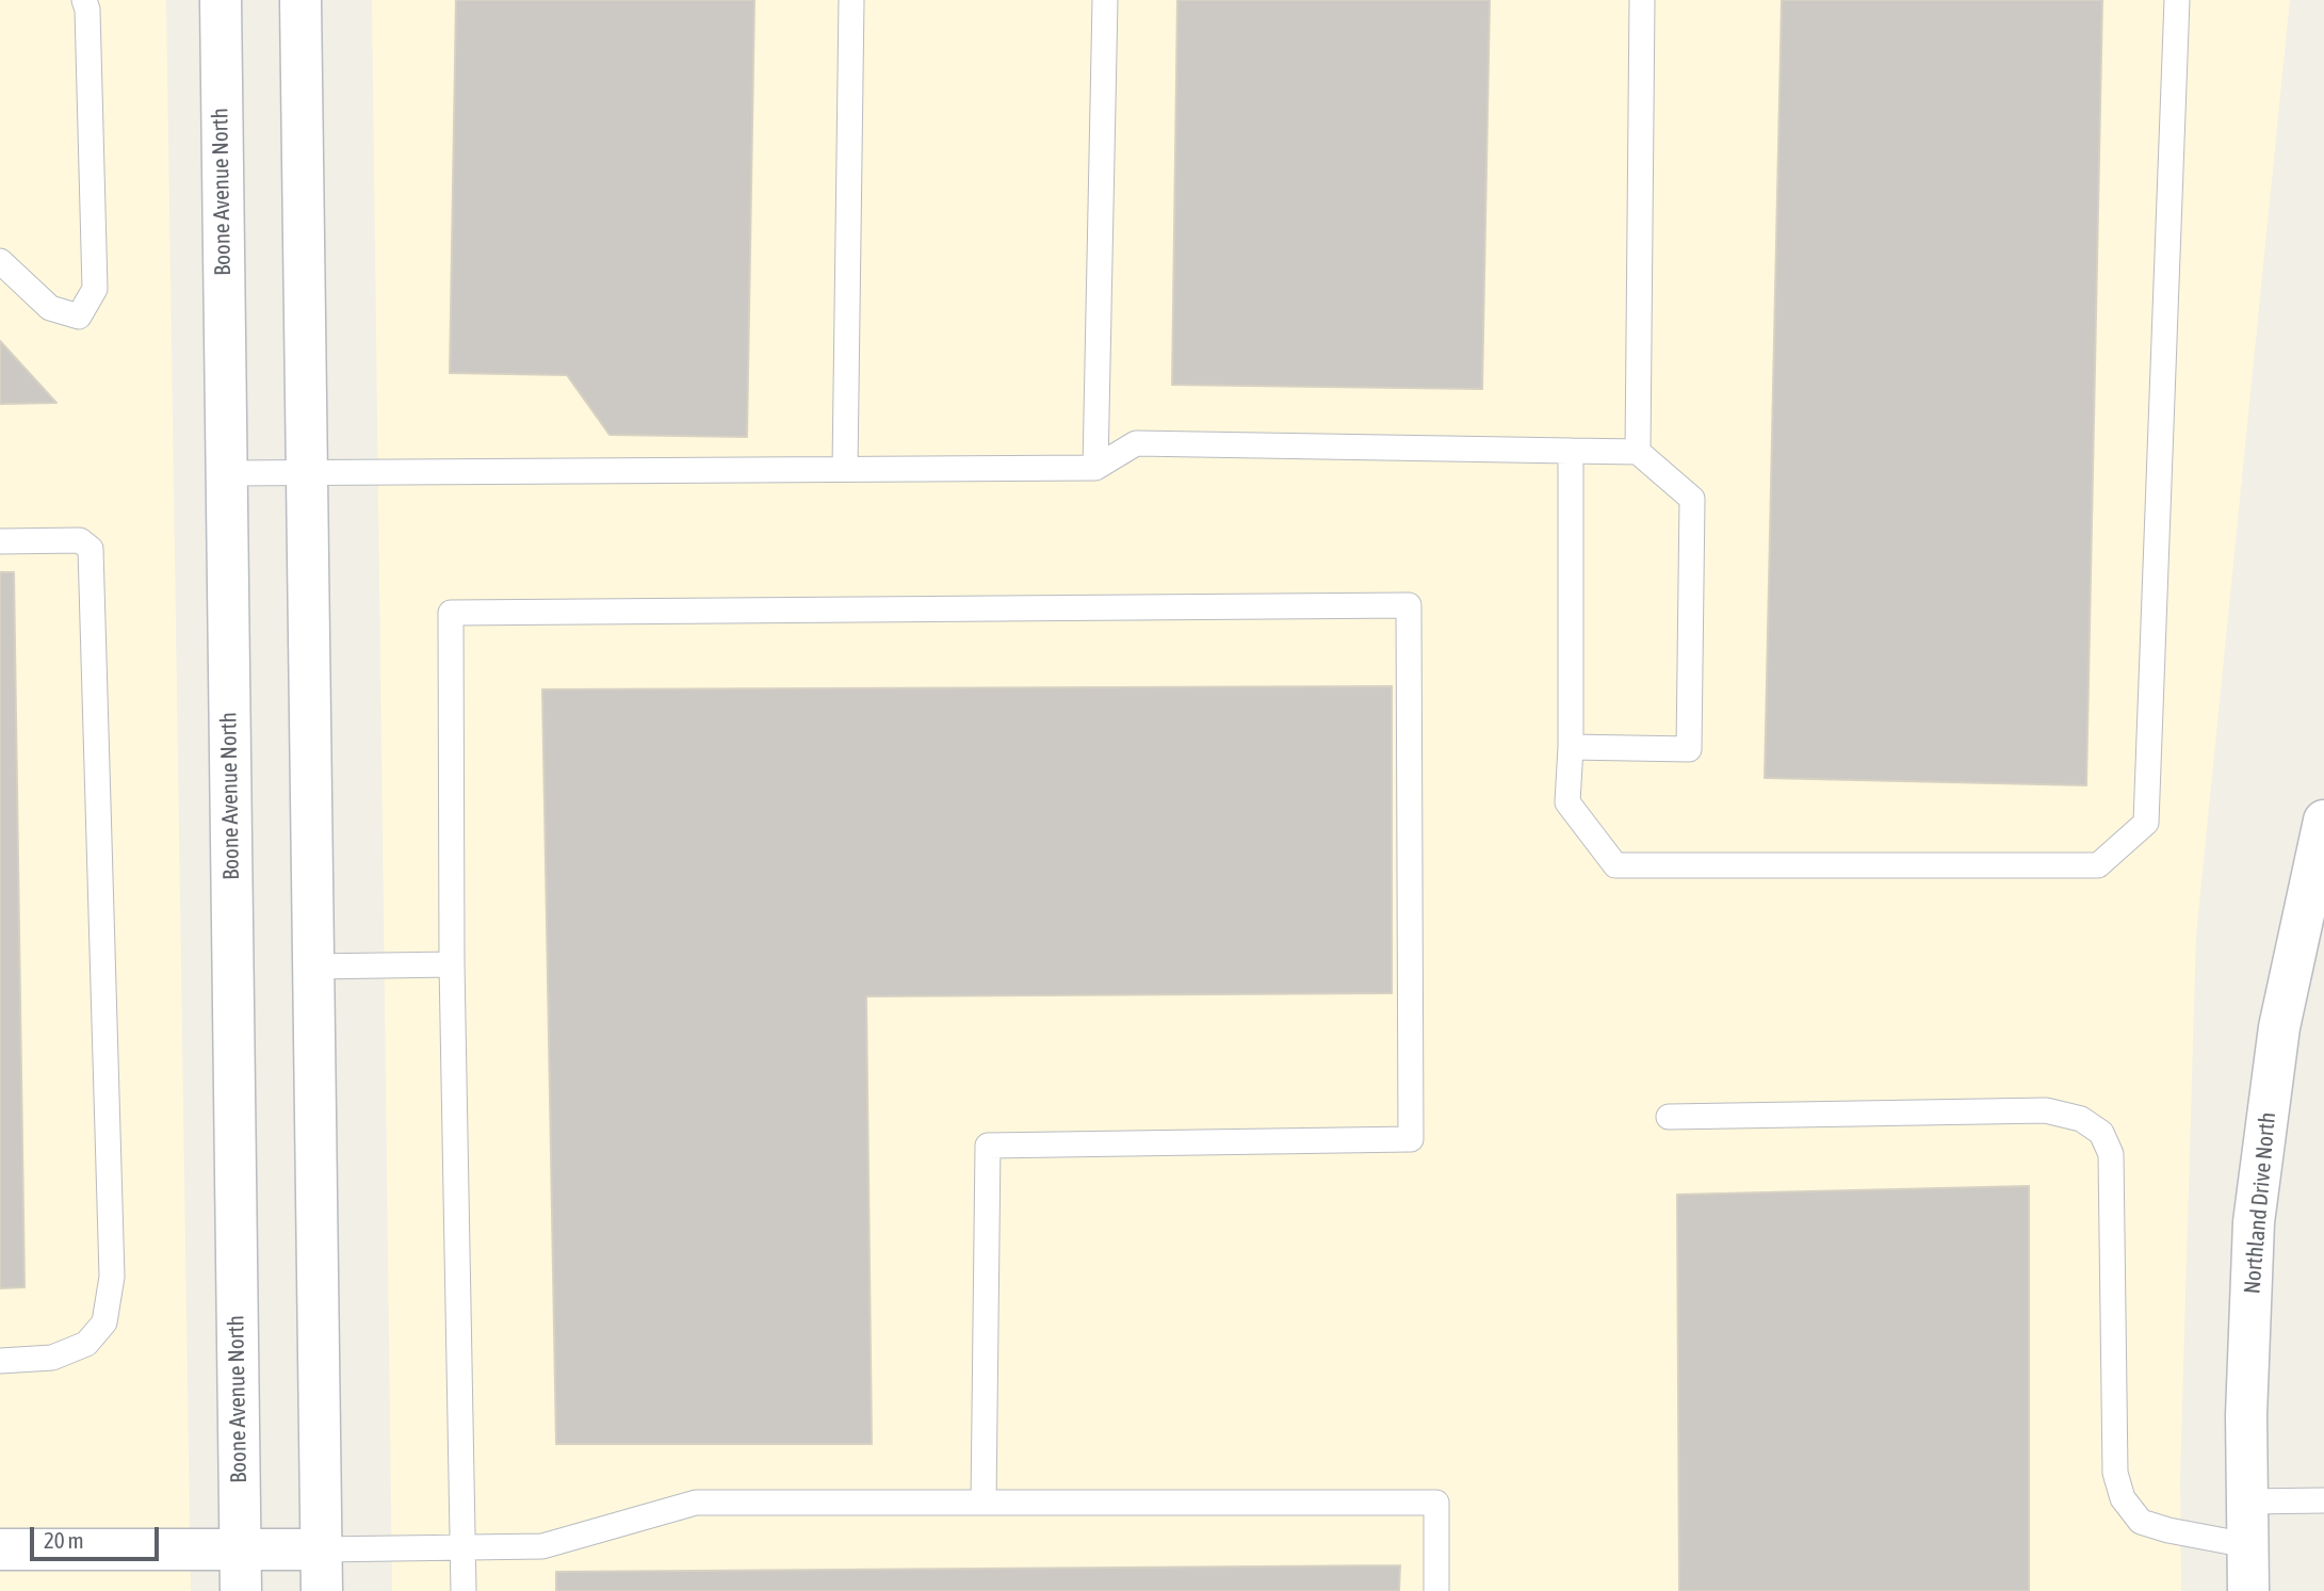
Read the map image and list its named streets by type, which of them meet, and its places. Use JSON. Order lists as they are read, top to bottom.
{
  "streets": {
    "street": ["Boone Avenue North", "Northland Drive North"]
  },
  "scale_bar": "20 m"
}
